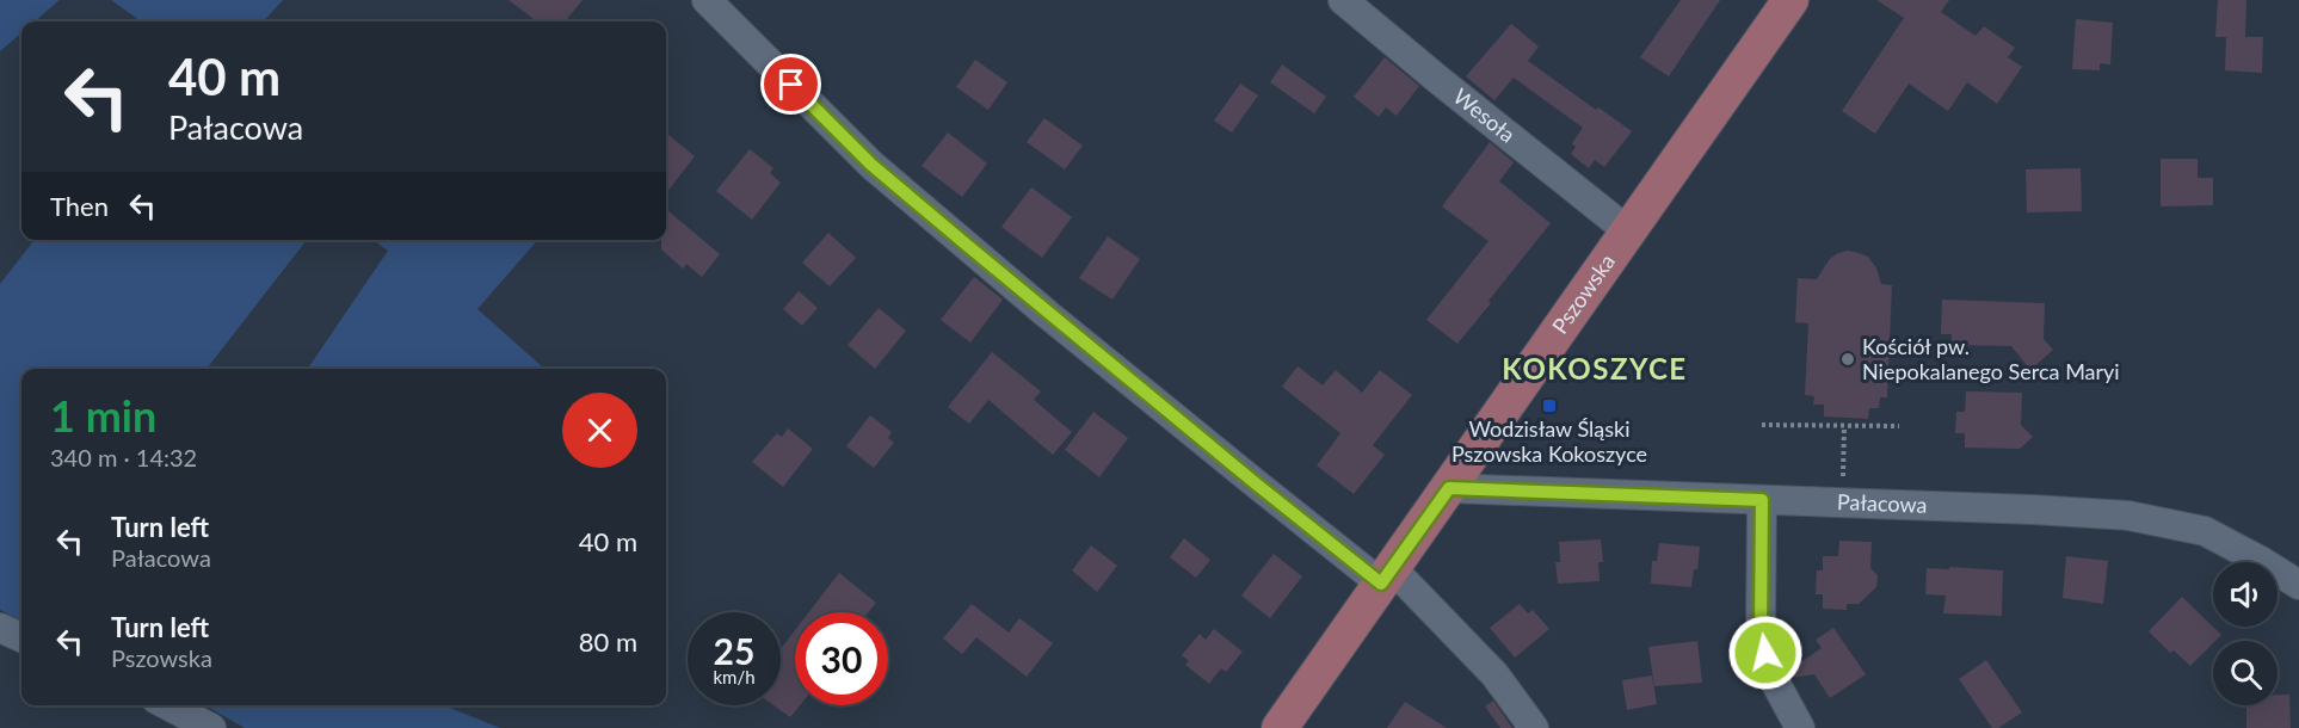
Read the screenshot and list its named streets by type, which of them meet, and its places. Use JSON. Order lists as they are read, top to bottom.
{
  "streets": {
    "main road": ["Pszowska"],
    "street": ["Wesoła", "Pałacowa"]
  },
  "crossings": [
    ["Wesoła", "Pszowska"],
    ["Pszowska", "Pałacowa"]
  ],
  "districts": ["KOKOSZYCE"],
  "places": {
    "other": ["Kościół pw. Niepokalanego Serca Maryi"],
    "transit": ["Wodzisław Śląski Pszowska Kokoszyce"]
  },
  "page": {
    "turn": ["40 m", "Pałacowa"],
    "then": "Then",
    "heading": ["1 min", "340 m · 14:32"],
    "list": [
      {
        "name": "Turn left",
        "note": "Pałacowa",
        "value": "40 m"
      },
      {
        "name": "Turn left",
        "note": "Pszowska",
        "value": "80 m"
      }
    ],
    "speed": "25 km/h",
    "limit": "30"
  }
}
